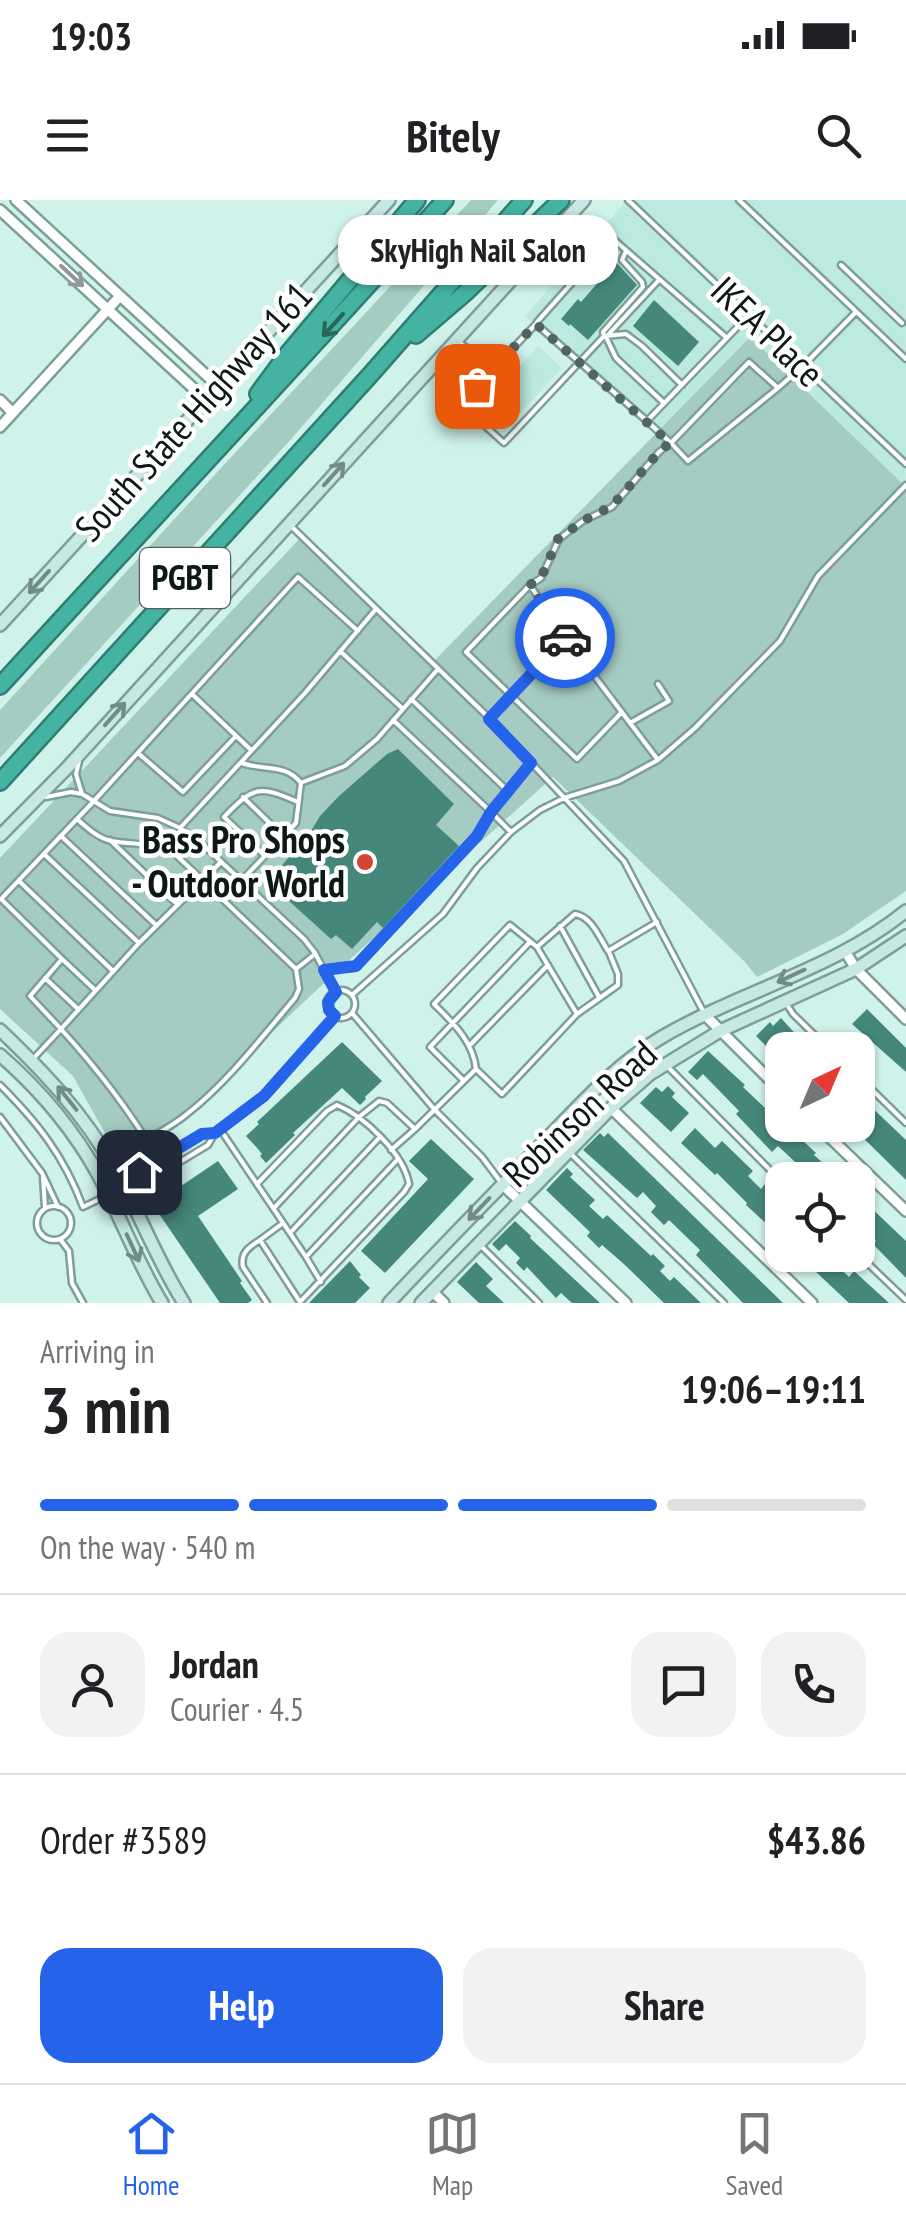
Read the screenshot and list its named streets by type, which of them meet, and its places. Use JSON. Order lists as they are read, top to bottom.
{
  "streets": {
    "highway": ["PGBT"],
    "street": ["South State Highway 161", "Robinson Road"],
    "lane": ["IKEA Place"]
  },
  "one_way": ["South State Highway 161"],
  "places": ["SkyHigh Nail Salon", "Bass Pro Shops - Outdoor World"],
  "north": "top right",
  "page": {
    "status": "19:03",
    "header": "Bitely",
    "bubble": "SkyHigh Nail Salon",
    "heading": ["3 min", "Arriving in", "19:06–19:11"],
    "panel": [
      "Jordan",
      "Courier · 4.5",
      "Order #3589",
      "$43.86"
    ],
    "bar": "On the way · 540 m",
    "buttons": ["Help", "Share"],
    "tabs": ["Home", "Map", "Saved"]
  }
}
